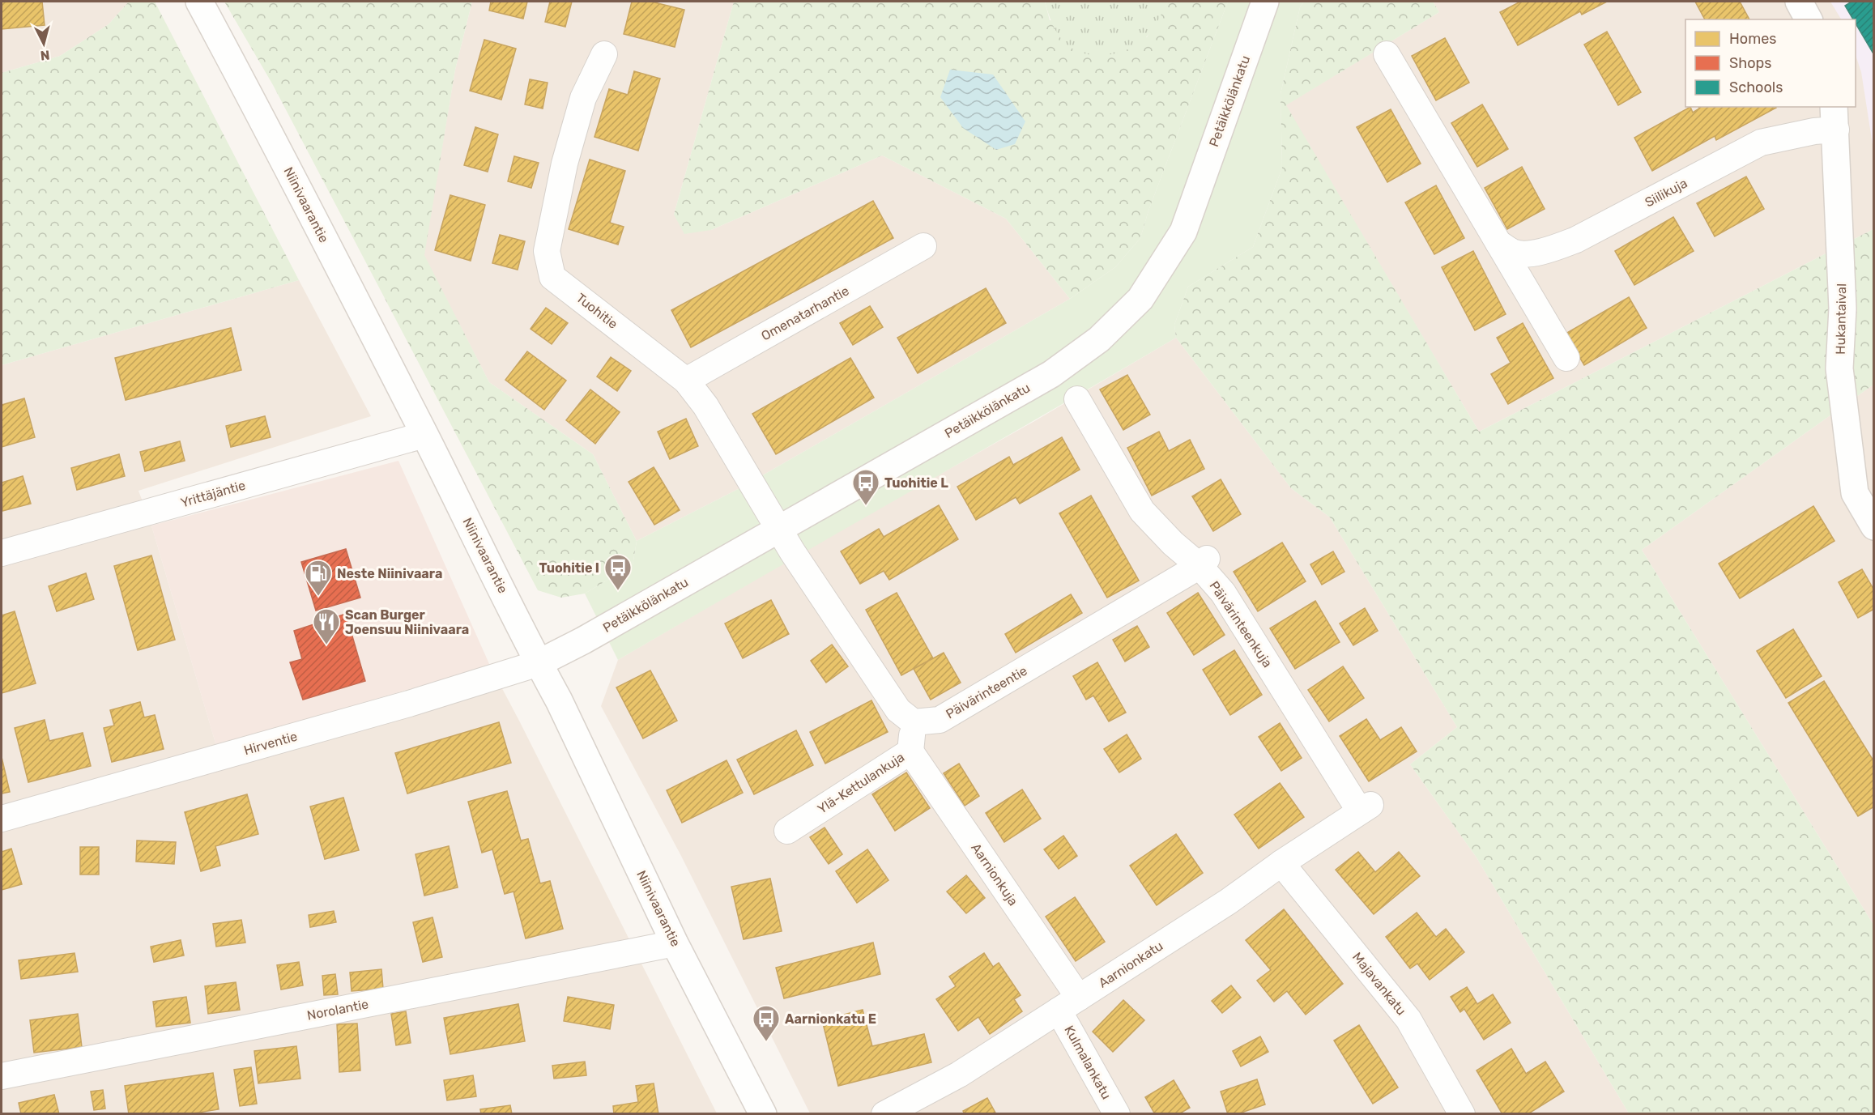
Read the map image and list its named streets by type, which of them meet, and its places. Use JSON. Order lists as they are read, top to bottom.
{
  "streets": {
    "street": [
      "Petäikkölänkatu",
      "Siilikuja",
      "Niinivaarantie",
      "Tuohitie",
      "Omenatarhantie",
      "Hukantaival",
      "Yrittäjäntie",
      "Päivärinteenkuja",
      "Päivärinteentie",
      "Hirventie",
      "Ylä-Kettulankuja",
      "Aarnionkuja",
      "Aarnionkatu",
      "Majavankatu",
      "Norolantie",
      "Kulmalankatu"
    ]
  },
  "crossings": [
    ["Petäikkölänkatu", "Niinivaarantie"],
    ["Petäikkölänkatu", "Tuohitie"],
    ["Petäikkölänkatu", "Hirventie"],
    ["Siilikuja", "Hukantaival"],
    ["Niinivaarantie", "Yrittäjäntie"],
    ["Niinivaarantie", "Hirventie"],
    ["Niinivaarantie", "Norolantie"],
    ["Tuohitie", "Omenatarhantie"],
    ["Päivärinteenkuja", "Päivärinteentie"],
    ["Päivärinteenkuja", "Aarnionkatu"],
    ["Päivärinteentie", "Ylä-Kettulankuja"],
    ["Ylä-Kettulankuja", "Aarnionkuja"],
    ["Aarnionkuja", "Aarnionkatu"],
    ["Aarnionkuja", "Kulmalankatu"],
    ["Aarnionkatu", "Majavankatu"],
    ["Aarnionkatu", "Kulmalankatu"]
  ],
  "places": {
    "bus stop": ["Tuohitie L", "Tuohitie I", "Aarnionkatu E"],
    "fuel station": ["Neste Niinivaara"],
    "restaurant": ["Scan Burger Joensuu Niinivaara"]
  },
  "legend": ["Homes", "Shops", "Schools"],
  "north": "bottom"
}
